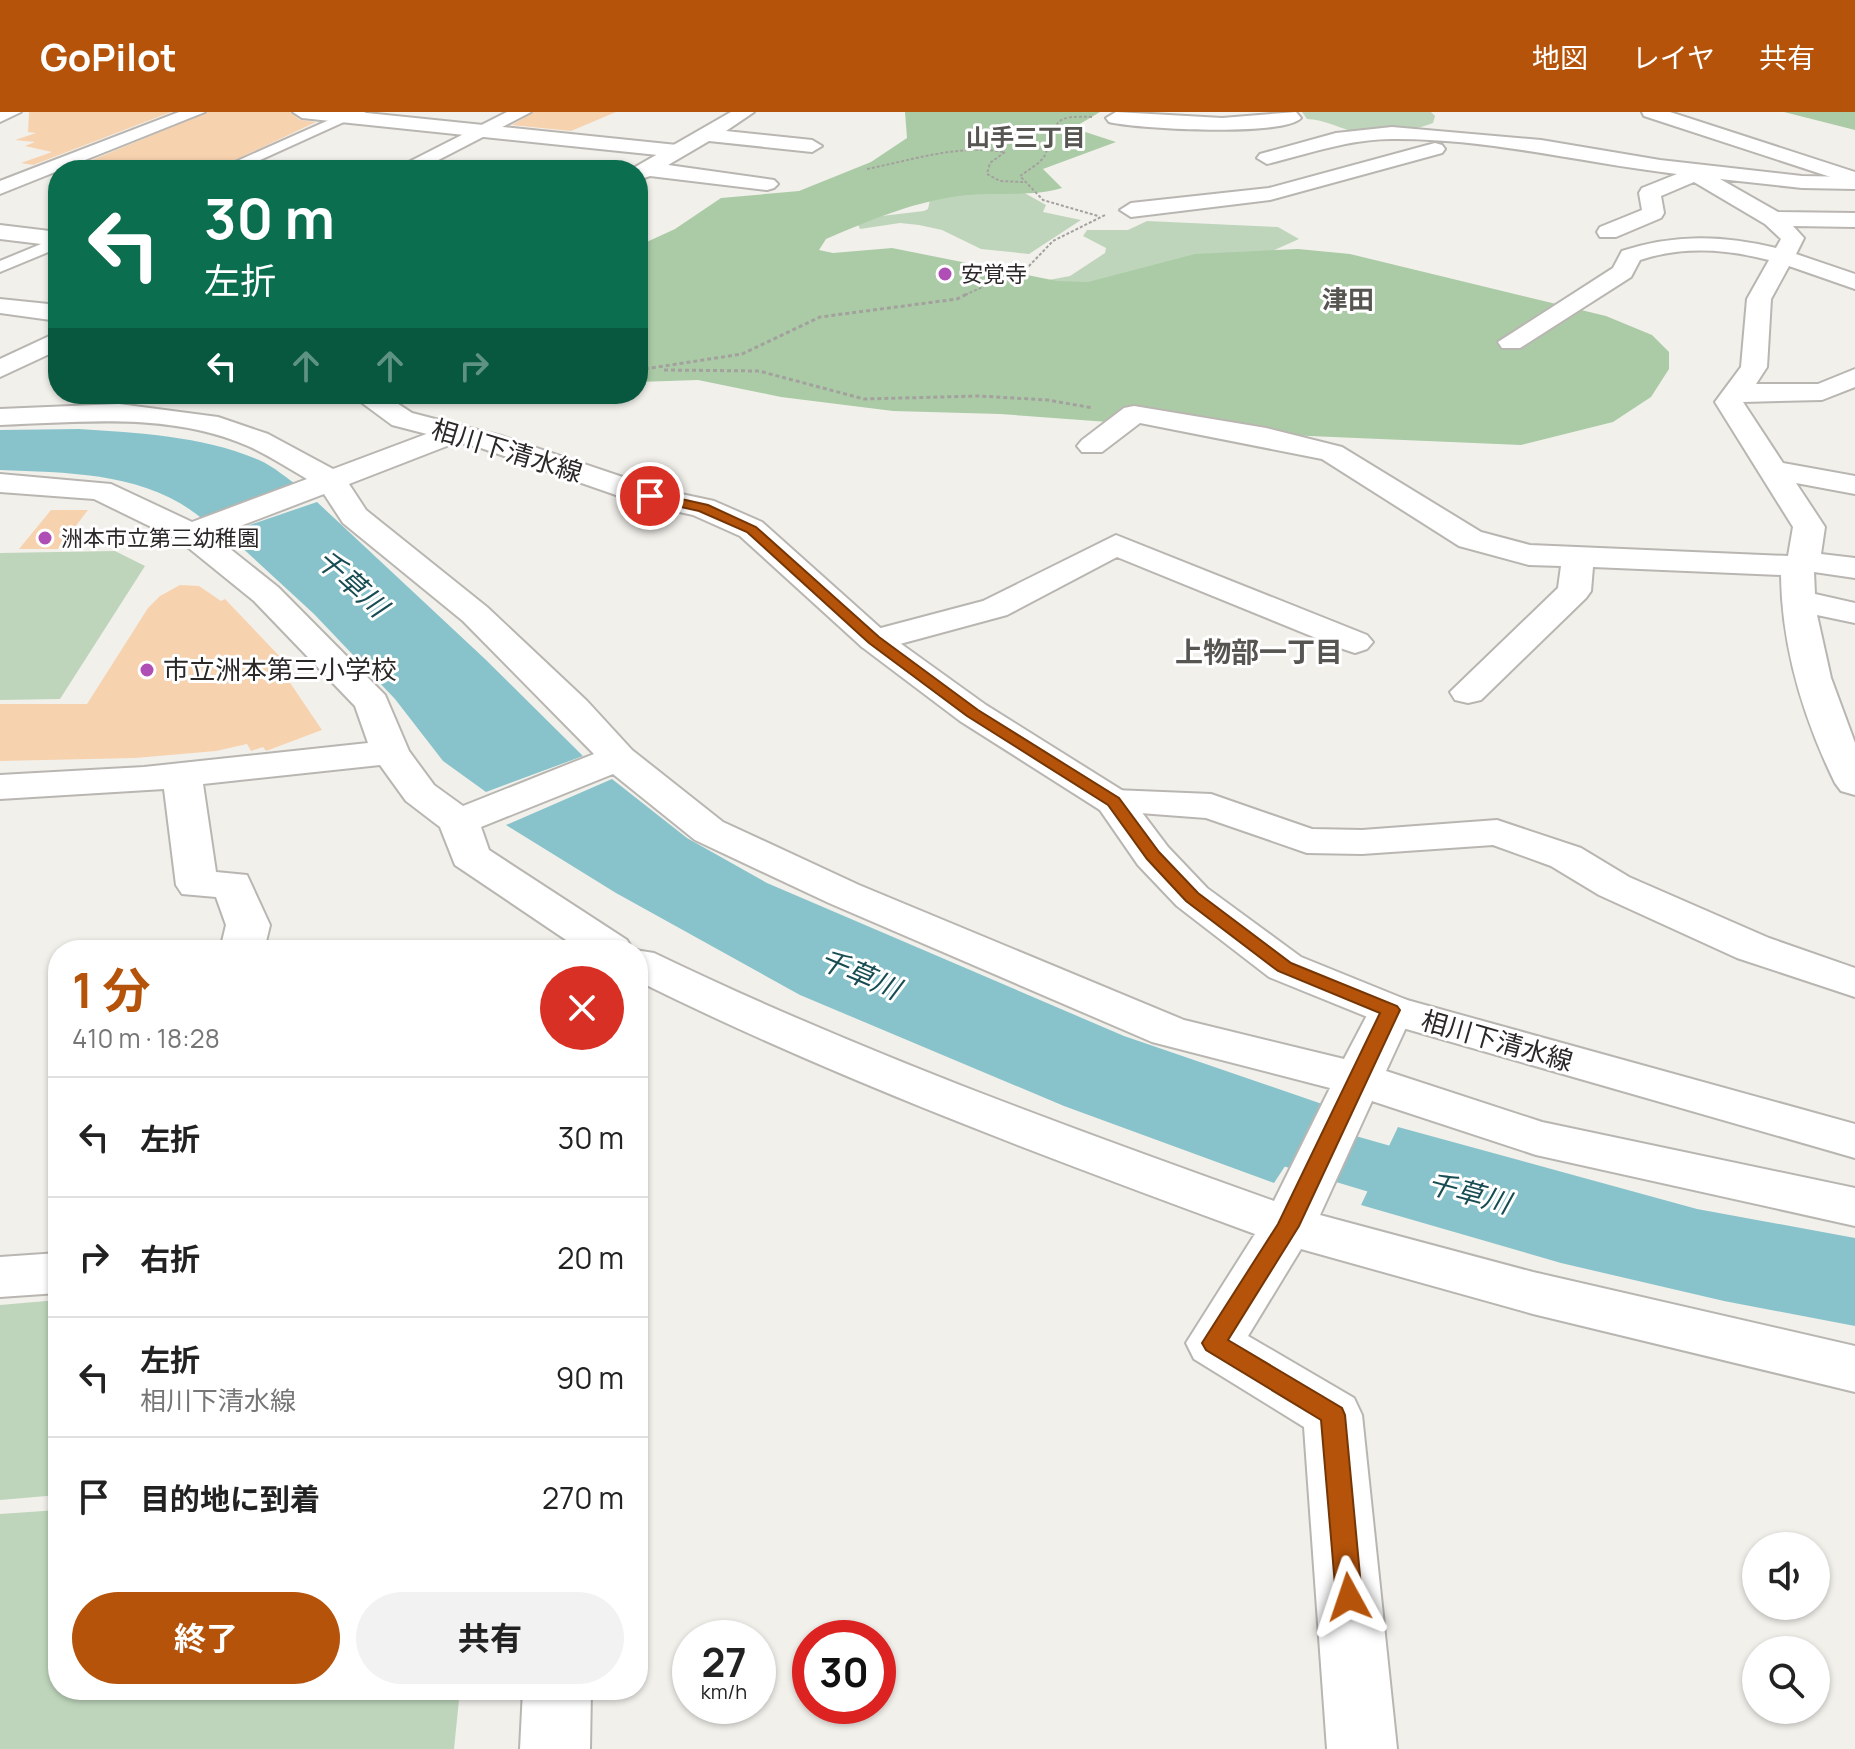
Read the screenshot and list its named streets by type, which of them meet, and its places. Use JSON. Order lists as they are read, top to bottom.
{
  "streets": {
    "street": ["相川下清水線"]
  },
  "districts": ["山手三丁目", "津田", "上物部一丁目"],
  "water": ["千草川"],
  "places": ["安覚寺", "洲本市立第三幼稚園", "市立洲本第三小学校"],
  "page": {
    "header": "GoPilot",
    "nav": ["地図", "レイヤ", "共有"],
    "turn": ["30 m", "左折"],
    "heading": ["1 分", "410 m · 18:28"],
    "list": [
      {
        "name": "左折",
        "value": "30 m"
      },
      {
        "name": "右折",
        "value": "20 m"
      },
      {
        "name": "左折",
        "note": "相川下清水線",
        "value": "90 m"
      },
      {
        "name": "目的地に到着",
        "value": "270 m"
      }
    ],
    "buttons": ["終了", "共有"],
    "speed": "27 km/h",
    "limit": "30"
  }
}
